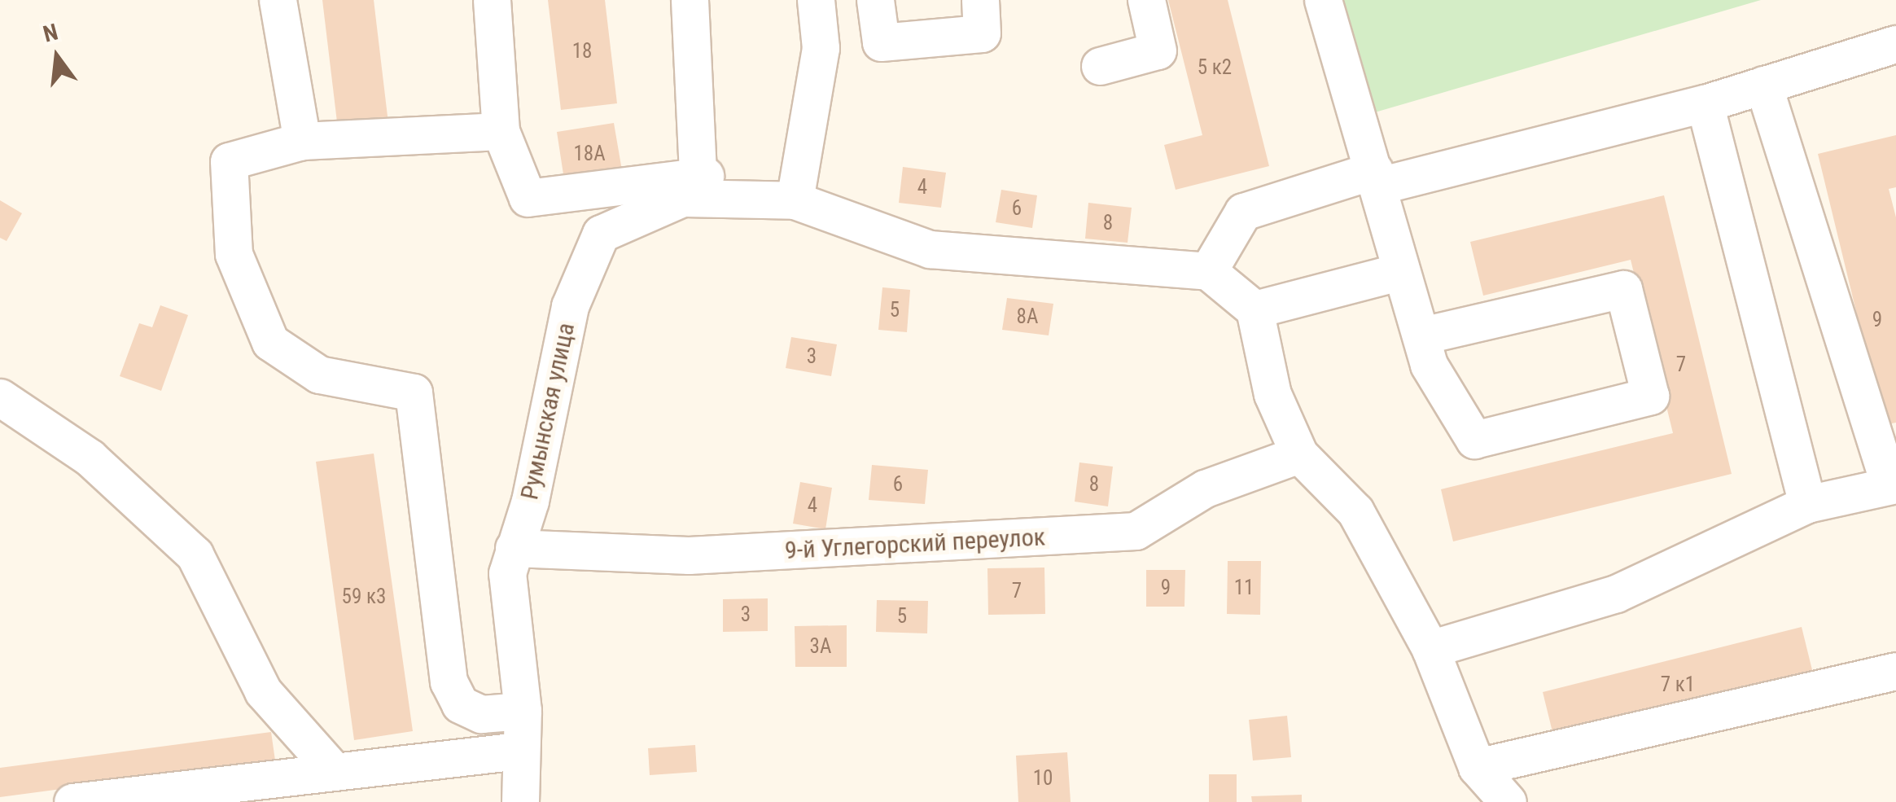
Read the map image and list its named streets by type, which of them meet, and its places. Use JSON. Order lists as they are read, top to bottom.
{
  "streets": {
    "street": ["Румынская улица", "9-й Углегорский переулок"]
  },
  "crossings": [
    ["Румынская улица", "9-й Углегорский переулок"]
  ],
  "house_numbers": [
    "18",
    "5 к2",
    "18А",
    "4",
    "6",
    "8",
    "5",
    "8А",
    "9",
    "3",
    "7",
    "6",
    "8",
    "4",
    "9",
    "11",
    "7",
    "59 к3",
    "3",
    "5",
    "3А",
    "7 к1",
    "10"
  ],
  "north": "top"
}
